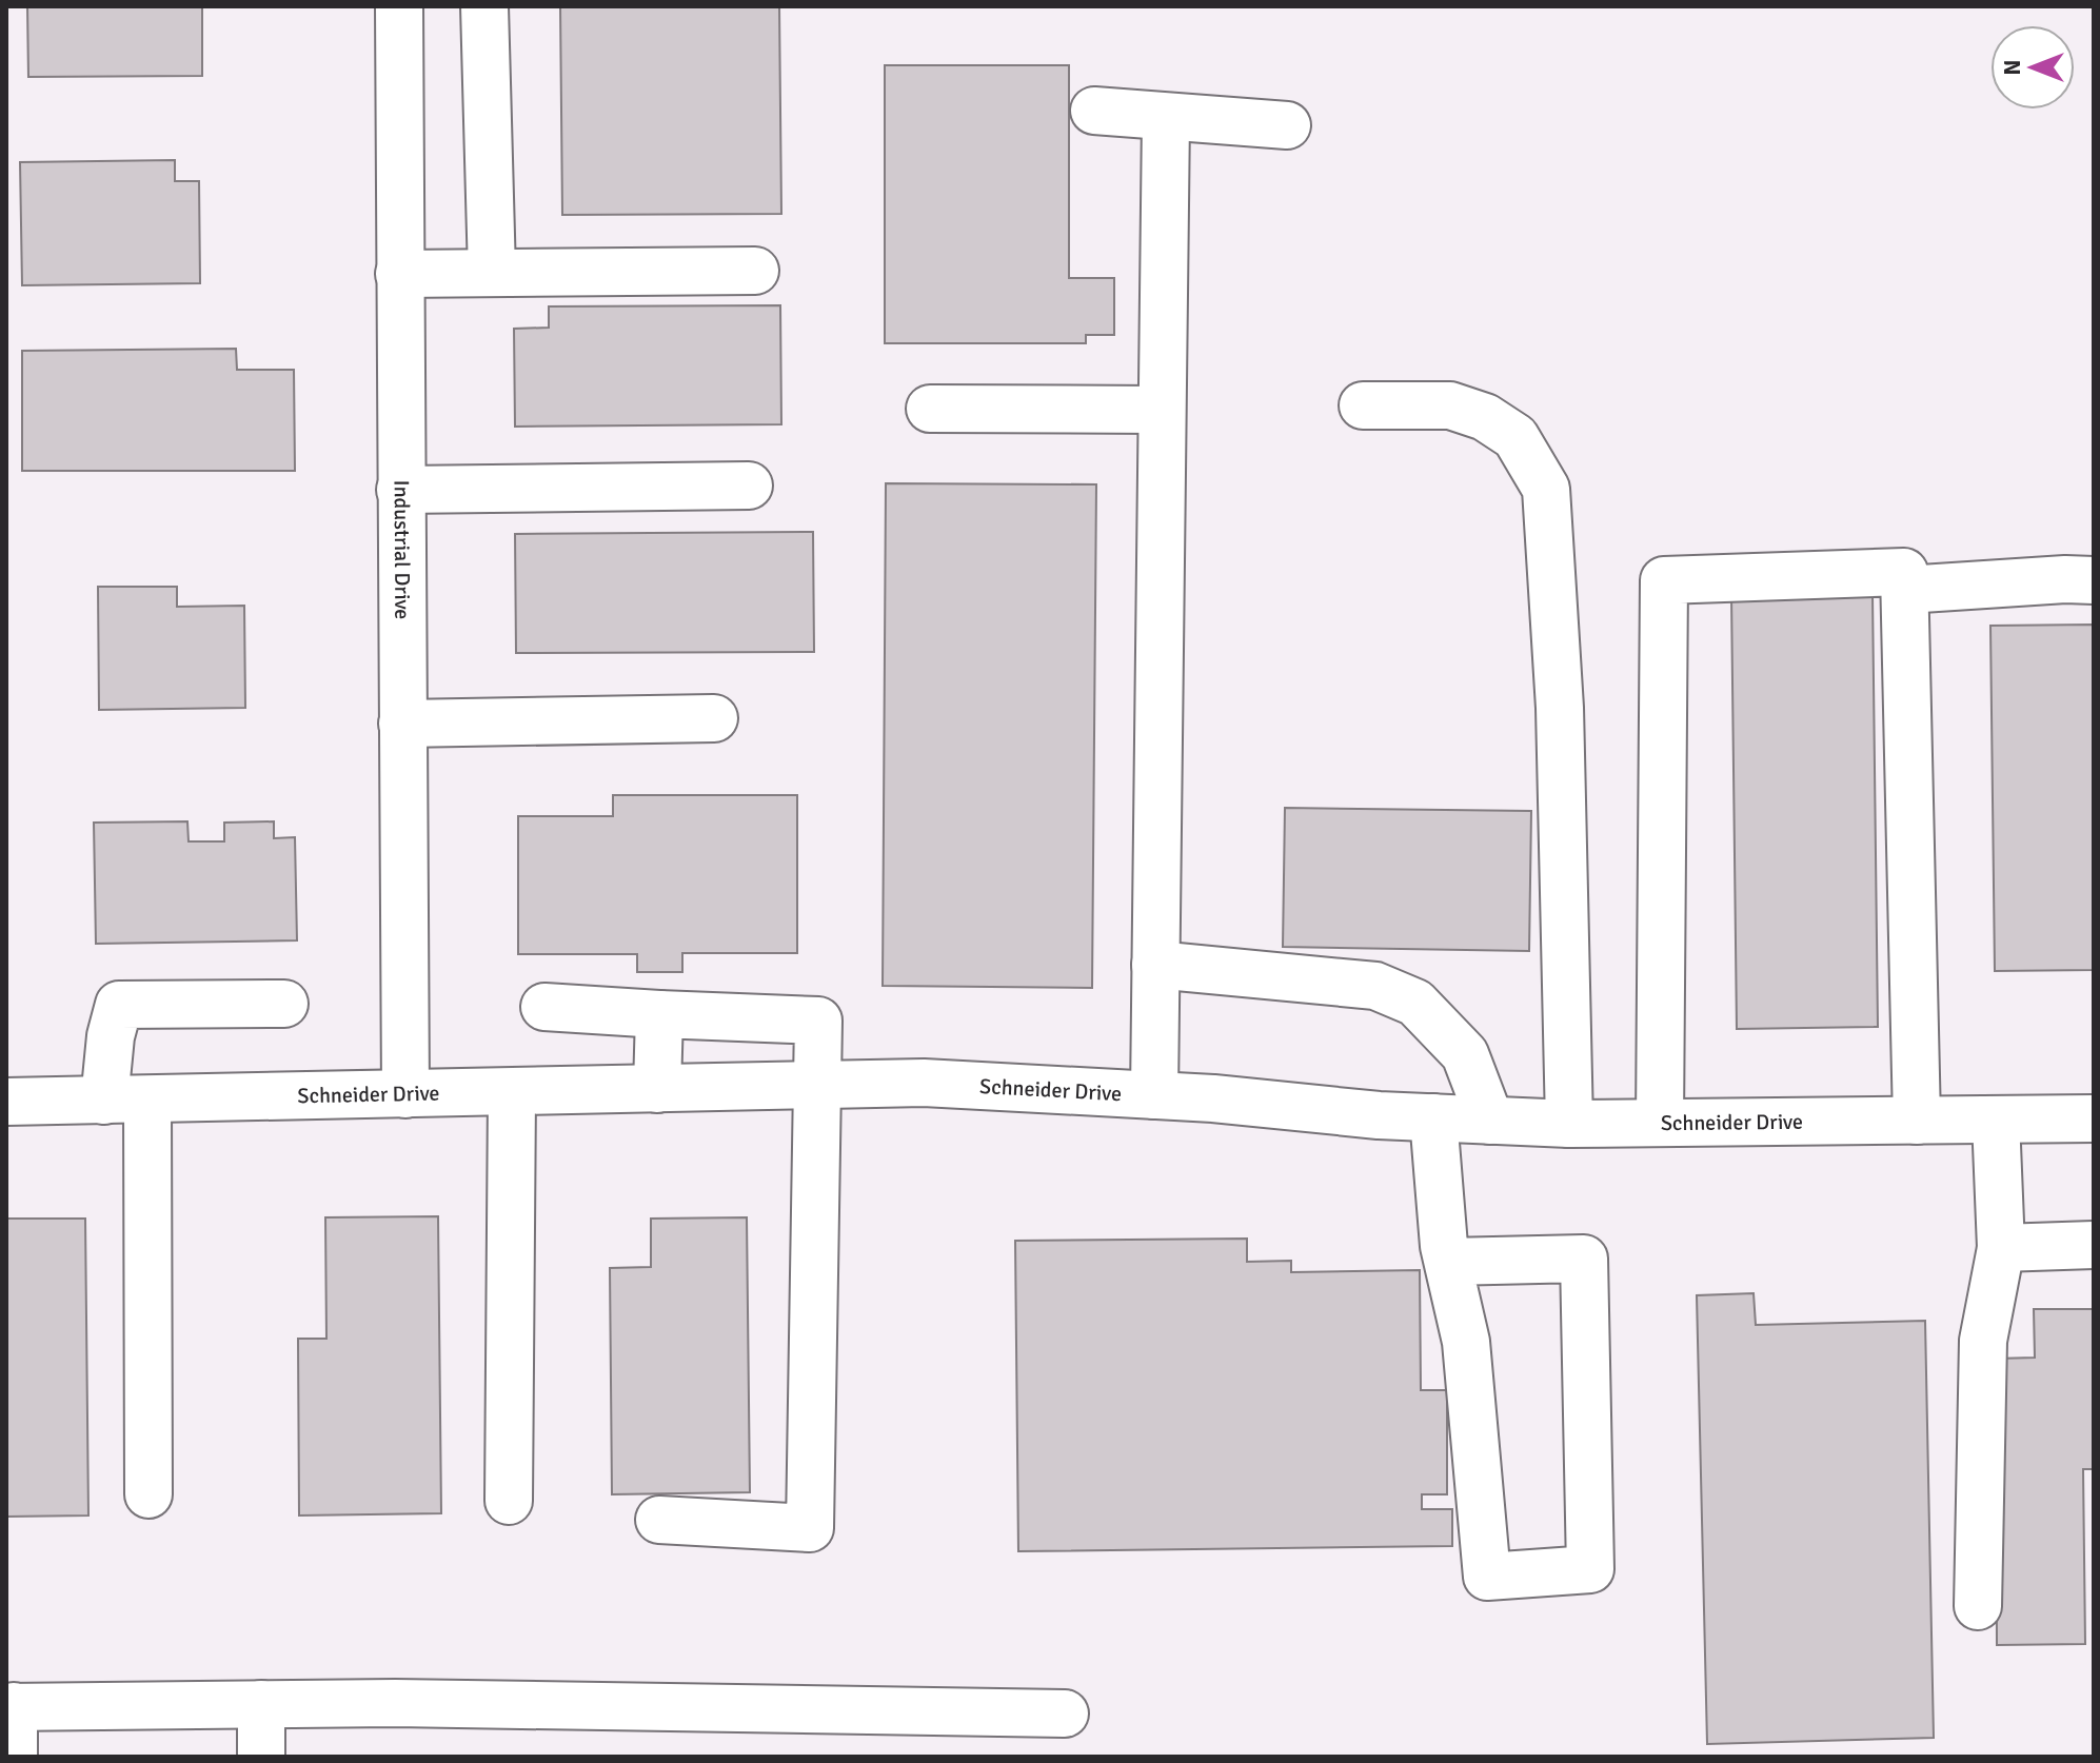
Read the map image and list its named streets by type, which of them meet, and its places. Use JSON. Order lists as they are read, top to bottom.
{
  "streets": {
    "lane": ["Industrial Drive", "Schneider Drive"]
  },
  "crossings": [
    ["Industrial Drive", "Schneider Drive"]
  ],
  "north": "left"
}
